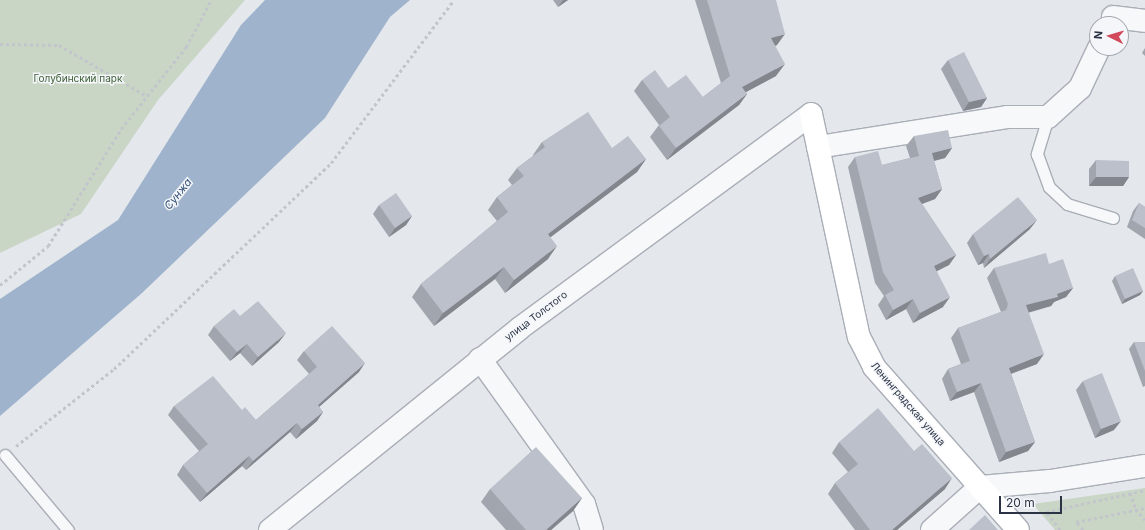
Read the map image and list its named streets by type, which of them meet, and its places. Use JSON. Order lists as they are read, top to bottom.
{
  "streets": {
    "main road": ["Ленинградская улица"],
    "street": ["улица Толстого"]
  },
  "crossings": [
    ["улица Толстого", "Ленинградская улица"]
  ],
  "water": ["Сунжа"],
  "parks": ["Голубинский парк"],
  "scale_bar": "20 m",
  "north": "left"
}
